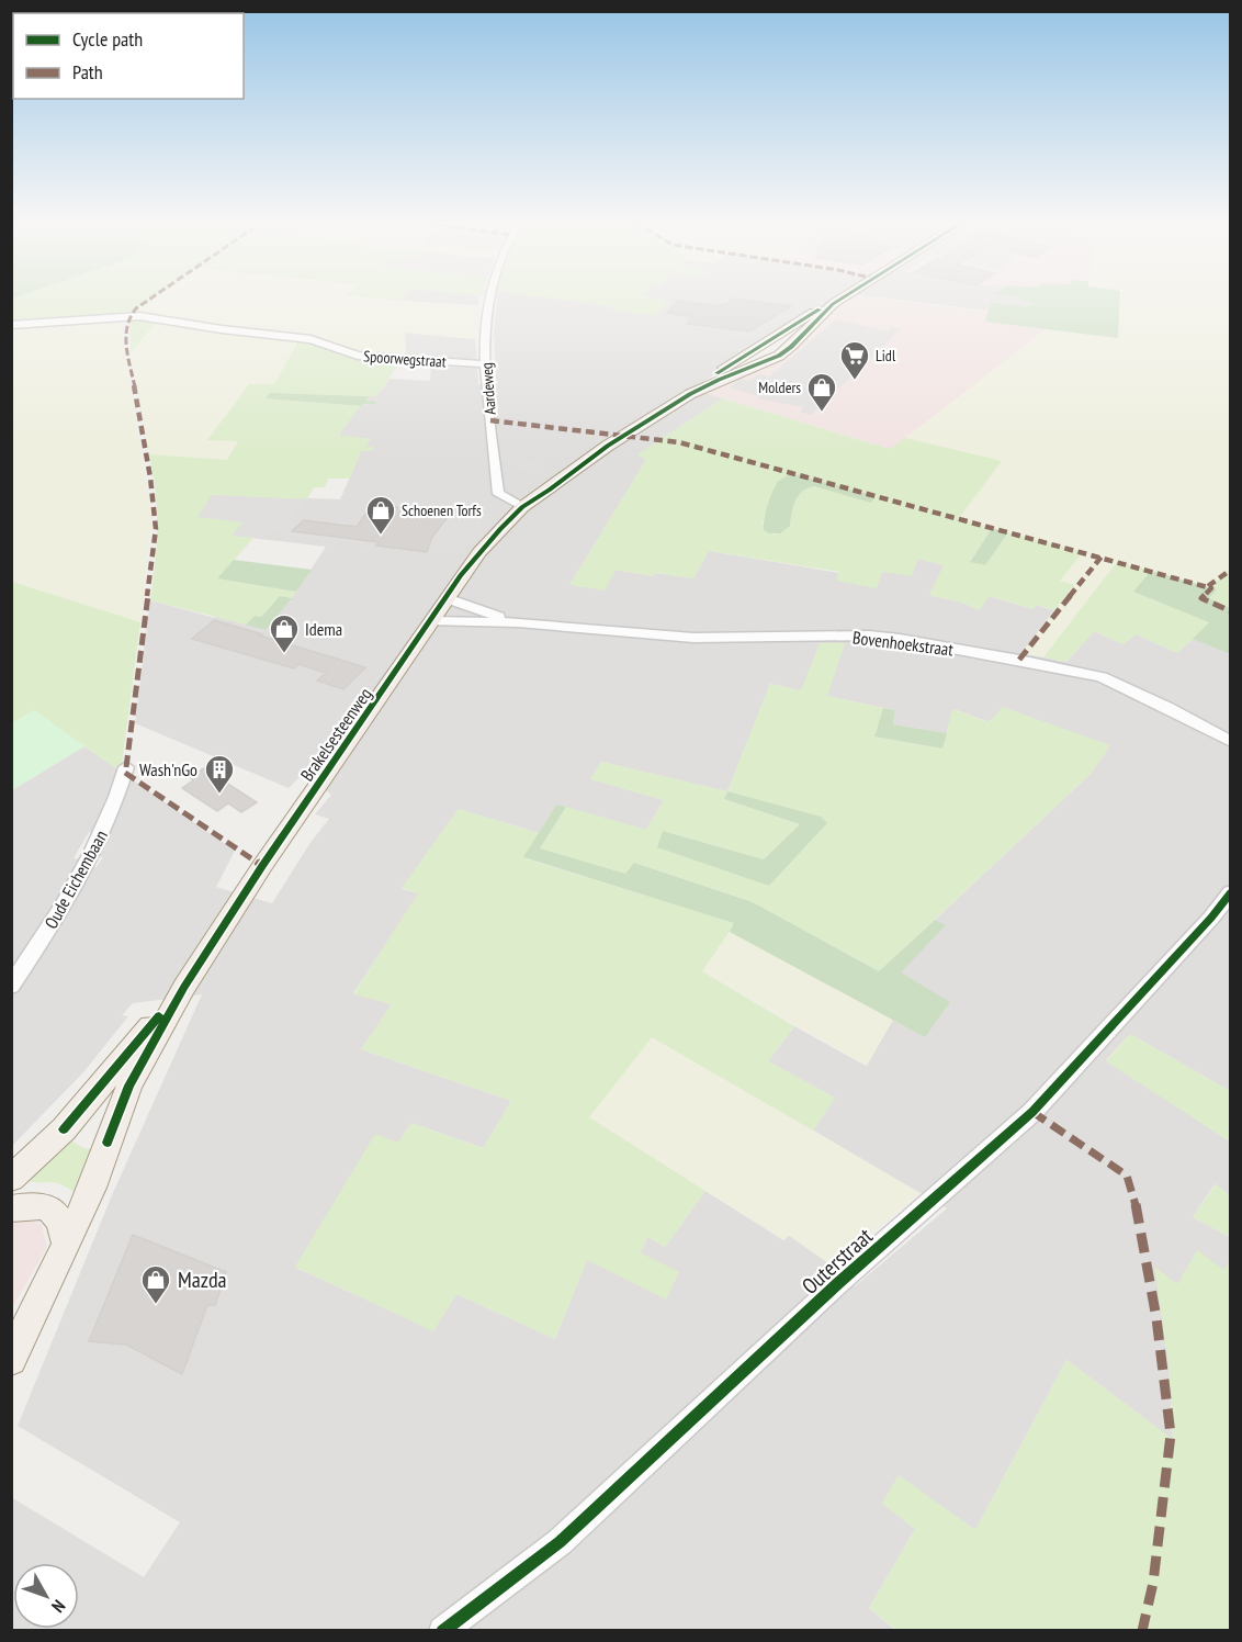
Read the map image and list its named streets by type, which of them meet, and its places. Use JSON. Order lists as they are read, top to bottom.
{
  "streets": {
    "main road": ["Brakelsesteenweg"],
    "street": [
      "Spoorwegstraat",
      "Aardeweg",
      "Bovenhoekstraat",
      "Oude Eichembaan",
      "Outerstraat"
    ]
  },
  "crossings": [
    ["Spoorwegstraat", "Aardeweg"],
    ["Aardeweg", "Brakelsesteenweg"],
    ["Bovenhoekstraat", "Brakelsesteenweg"]
  ],
  "places": {
    "supermarket": ["Lidl"],
    "shop": [
      "Molders",
      "Schoenen Torfs",
      "Idema",
      "Mazda"
    ],
    "building": ["Wash'nGo"]
  },
  "legend": ["Cycle path", "Path"],
  "north": "bottom right"
}
